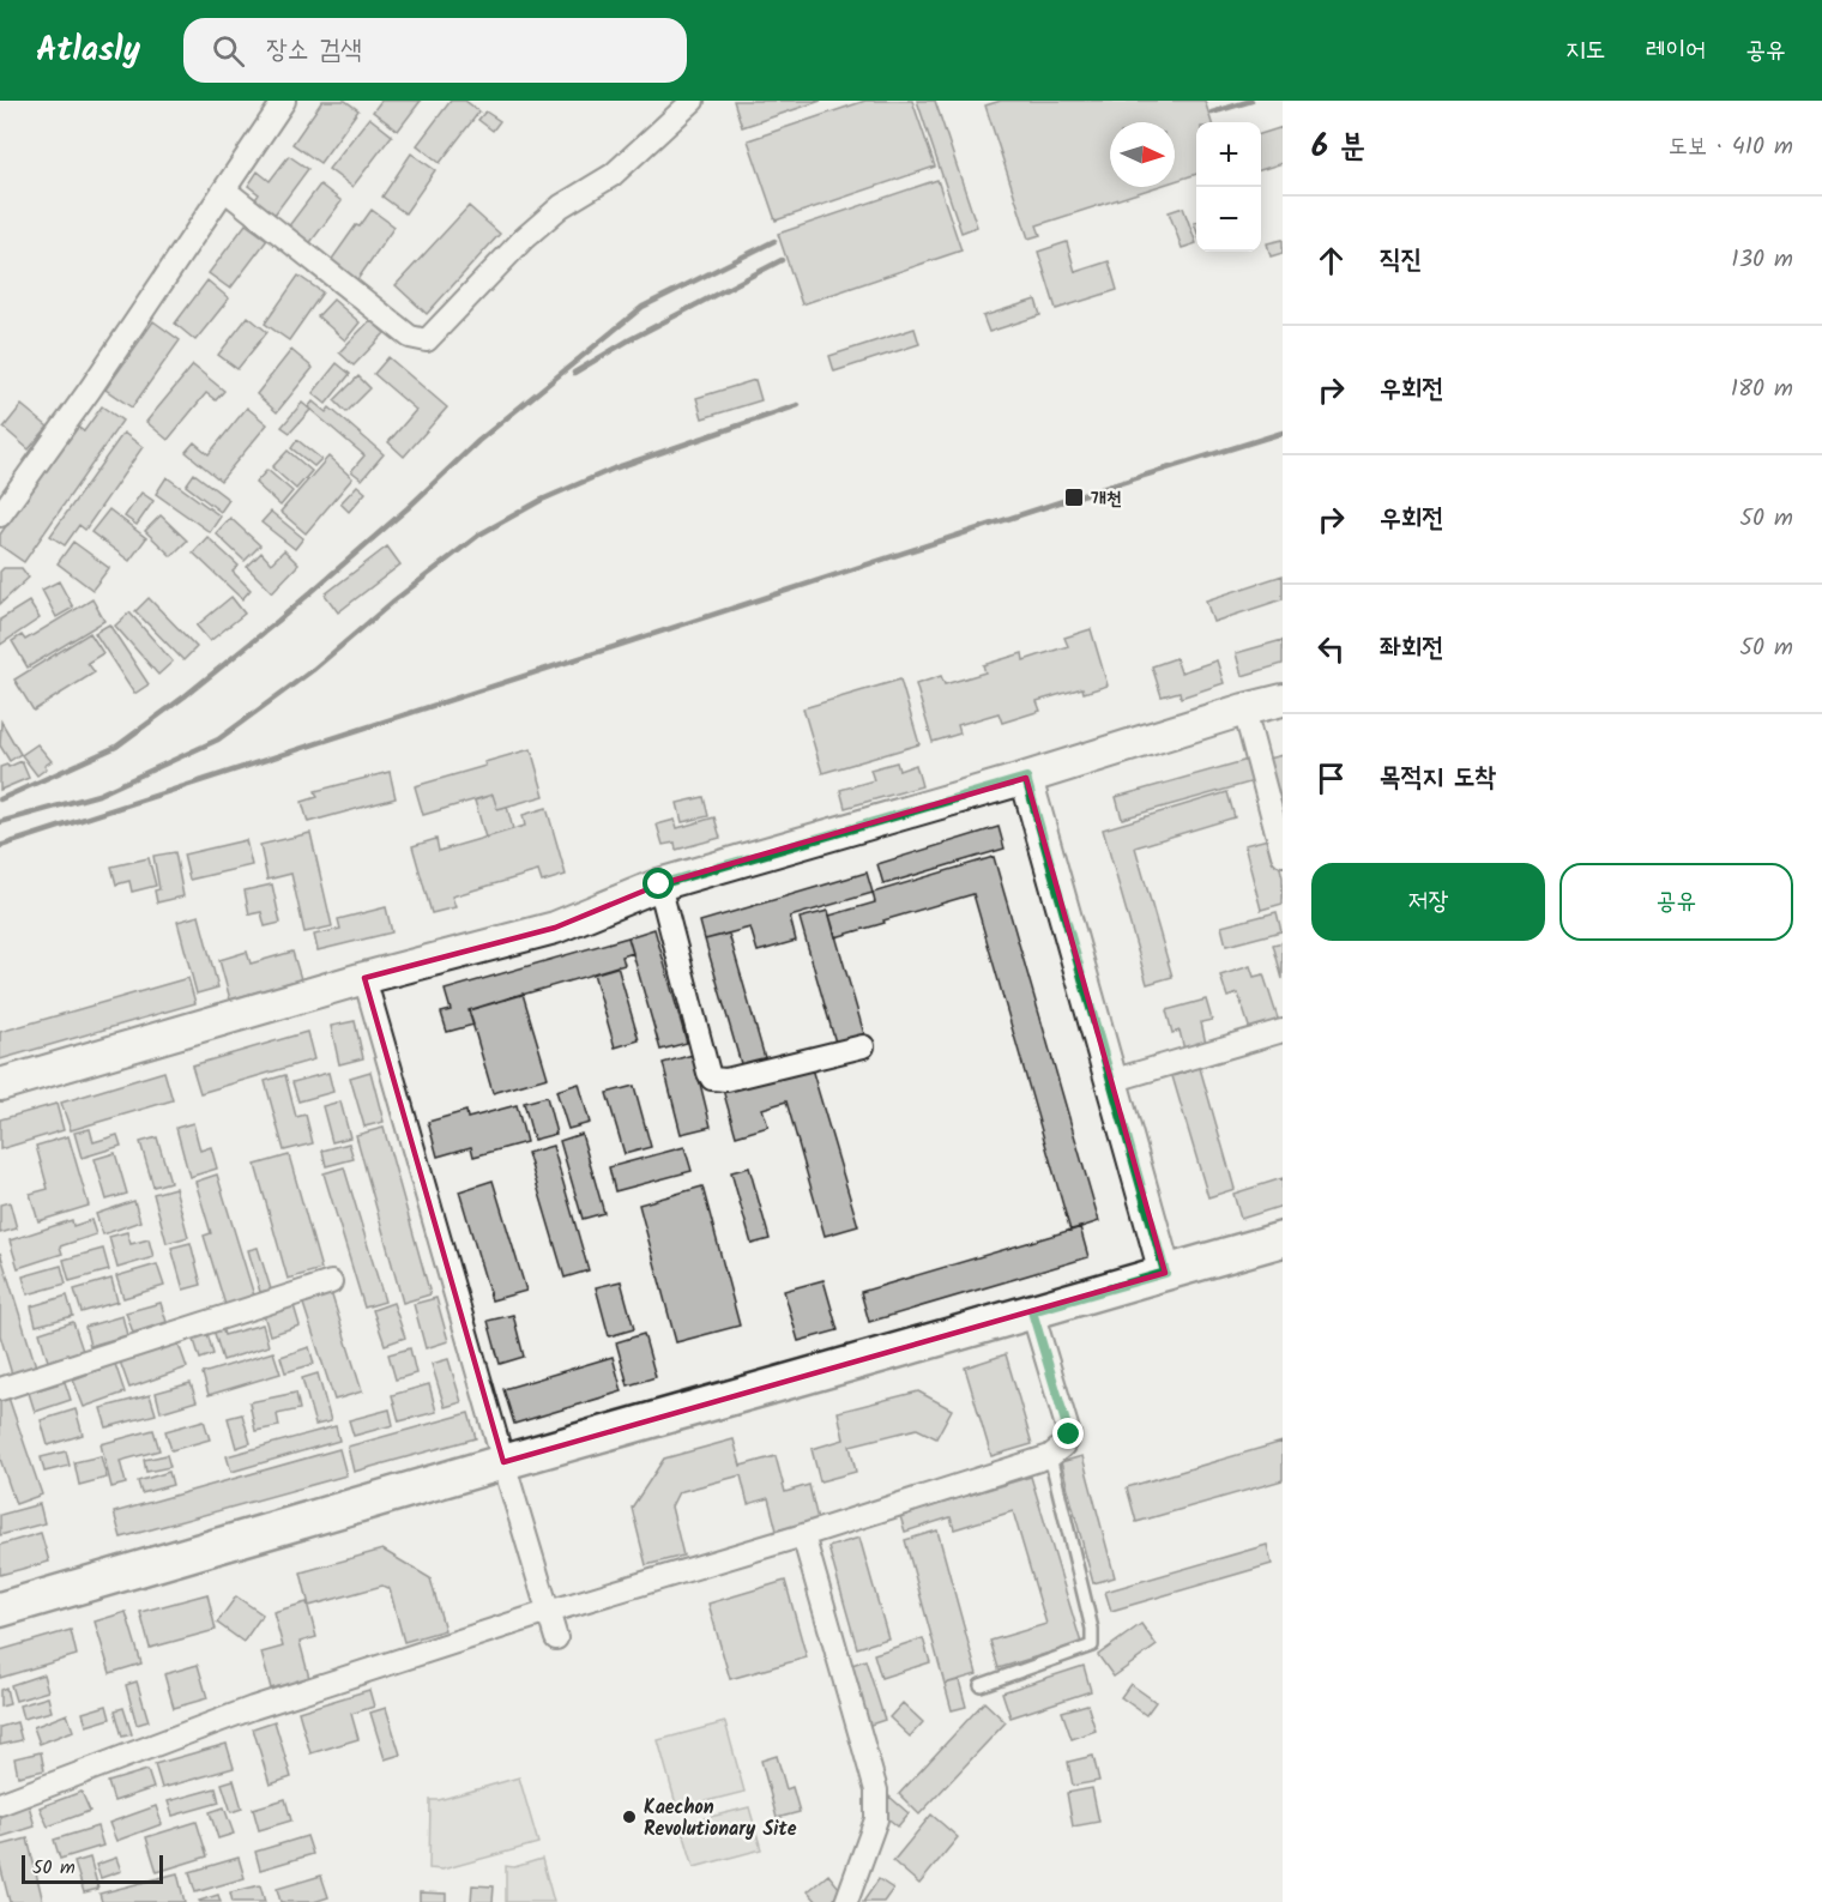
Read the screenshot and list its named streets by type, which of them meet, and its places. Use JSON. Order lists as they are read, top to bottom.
{
  "places": {
    "transit": ["개천"],
    "other": ["Kaechon Revolutionary Site"]
  },
  "scale_bar": "50 m",
  "north": "right",
  "page": {
    "header": "Atlasly",
    "search": "장소 검색",
    "nav": ["지도", "레이어", "공유"],
    "heading": ["6 분", "도보 · 410 m"],
    "map_buttons": ["+", "−"],
    "list": [
      ["직진", "130 m"],
      ["우회전", "180 m"],
      ["우회전", "50 m"],
      ["좌회전", "50 m"],
      "목적지 도착"
    ],
    "buttons": ["저장", "공유"],
    "scale": "50 m"
  }
}
